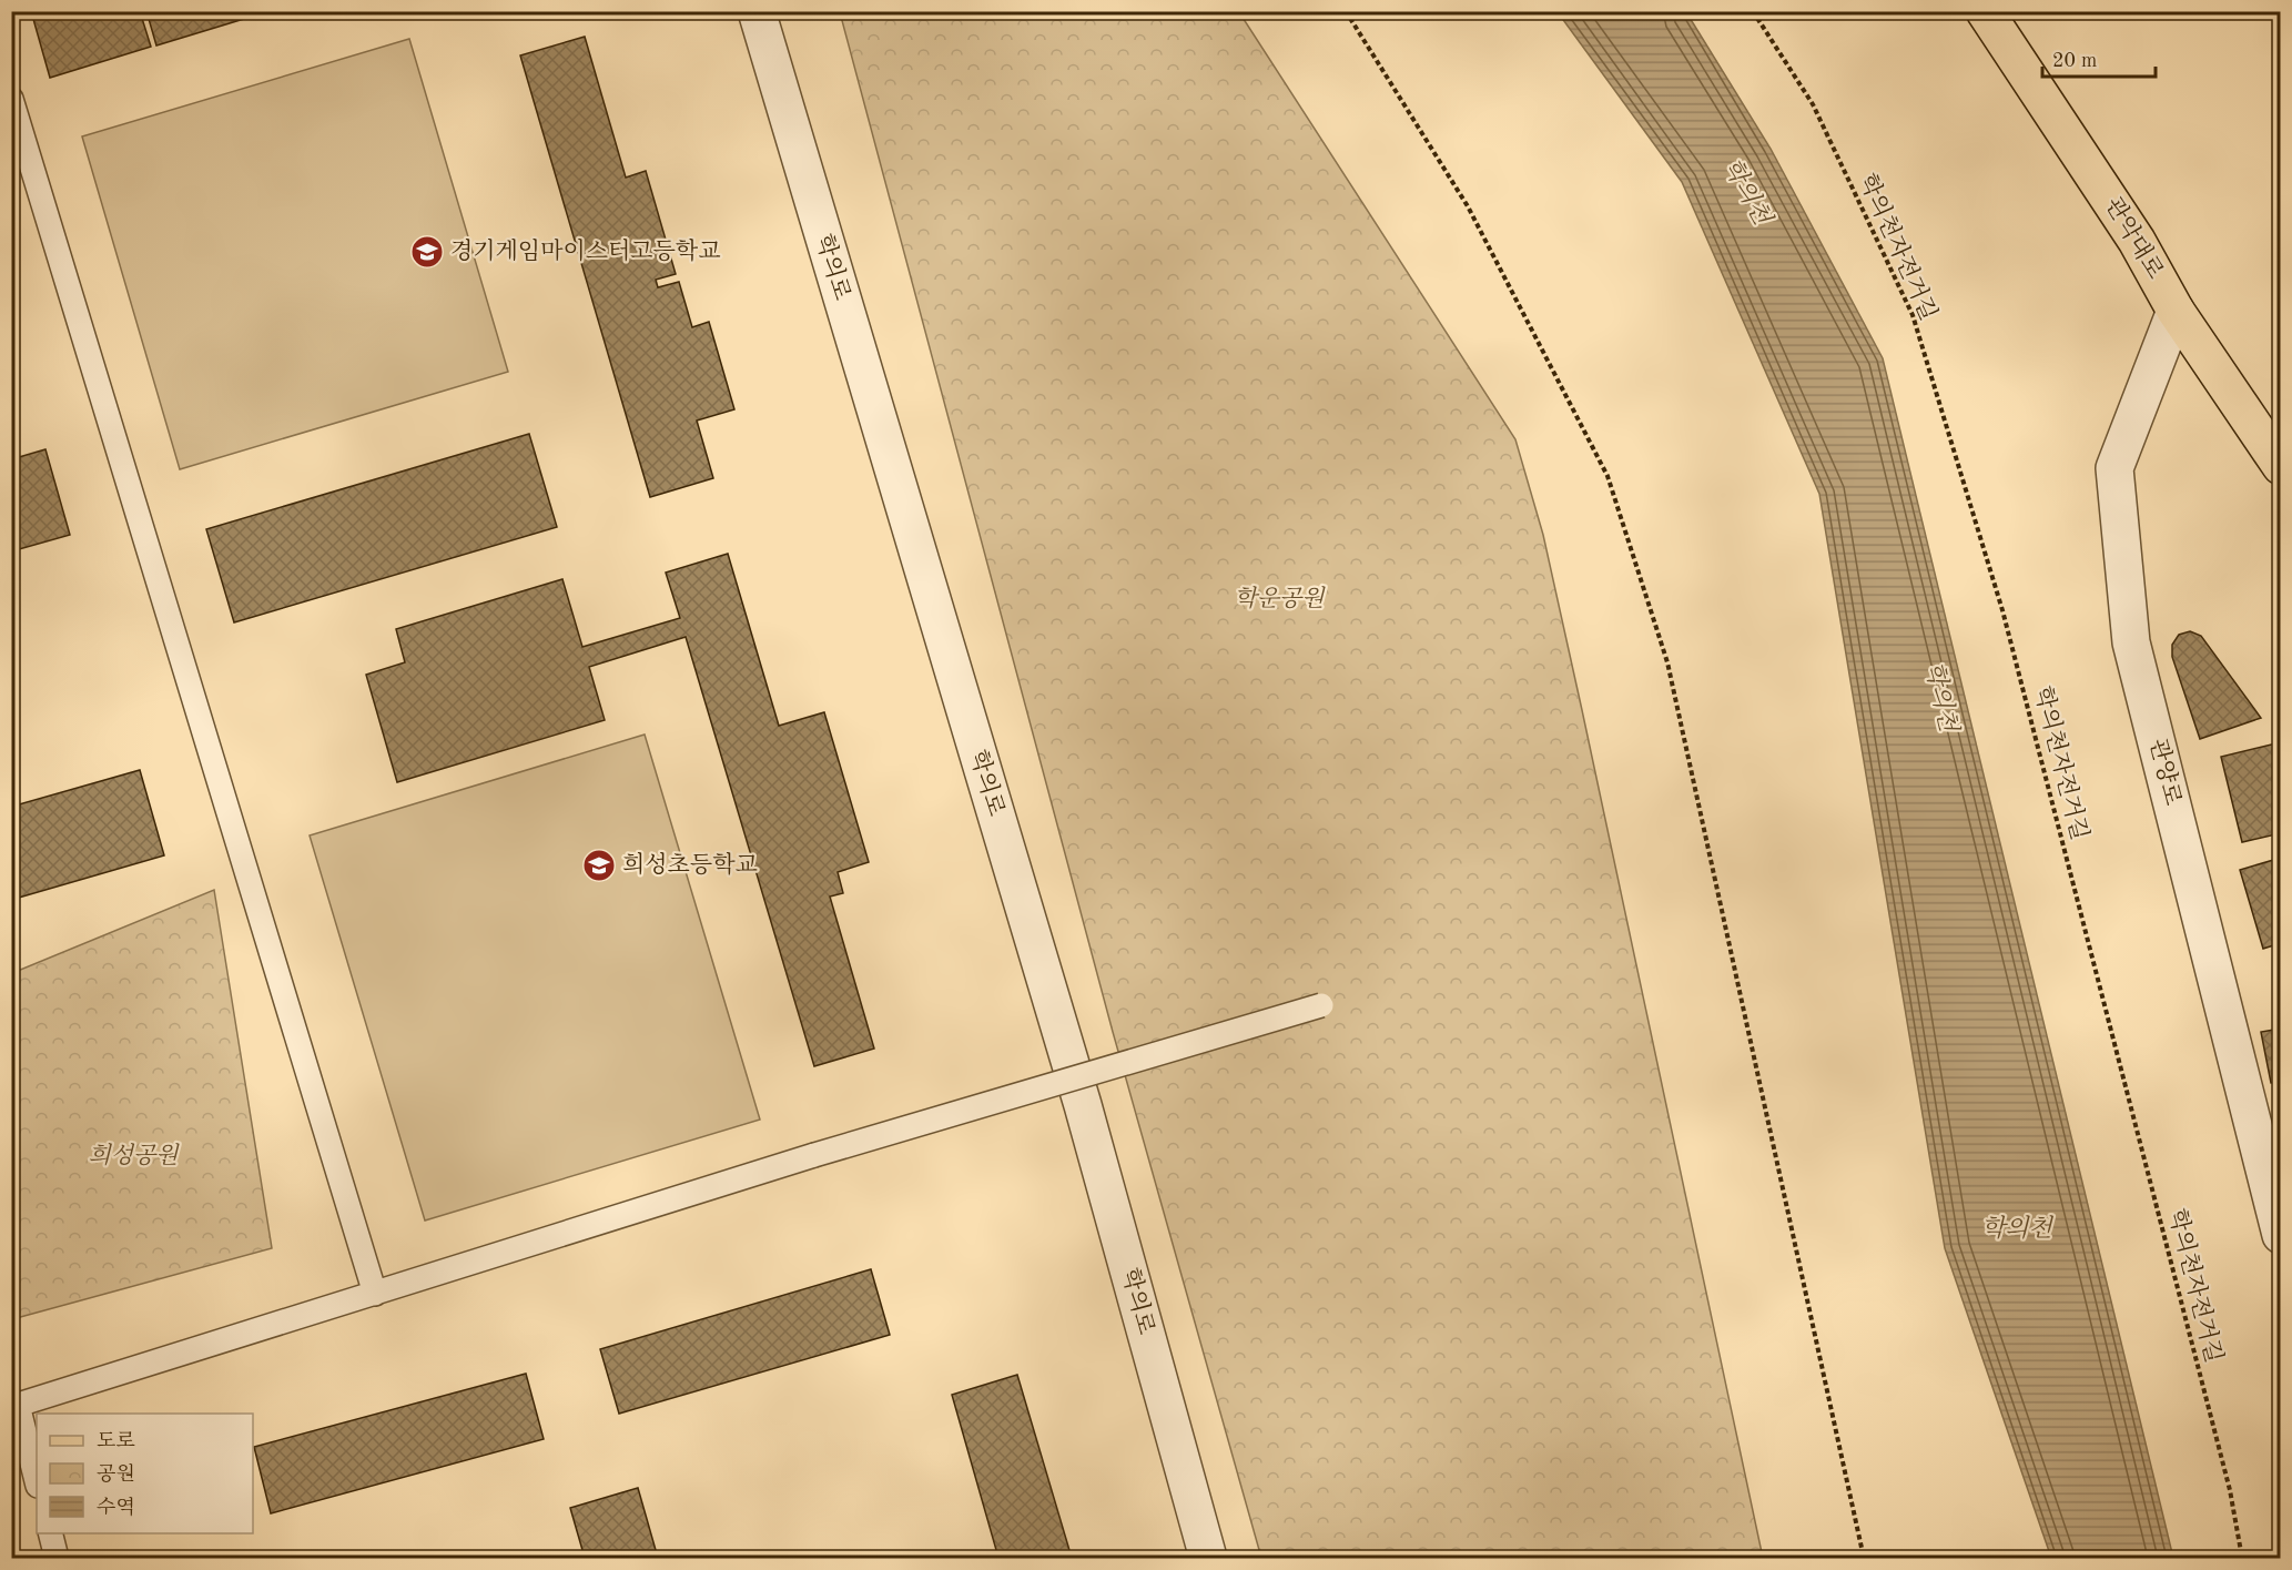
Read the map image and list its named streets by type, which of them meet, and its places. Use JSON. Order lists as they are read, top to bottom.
{
  "streets": {
    "main road": ["관악대로"],
    "street": ["학의로", "관양로"],
    "path": ["학의천자전거길"]
  },
  "crossings": [
    ["관악대로", "관양로"]
  ],
  "water": ["학의천"],
  "parks": ["학운공원", "희성공원"],
  "places": {
    "school or university": ["경기게임마이스터고등학교", "희성초등학교"]
  },
  "legend": ["도로", "공원", "수역"],
  "scale_bar": "20 m"
}
